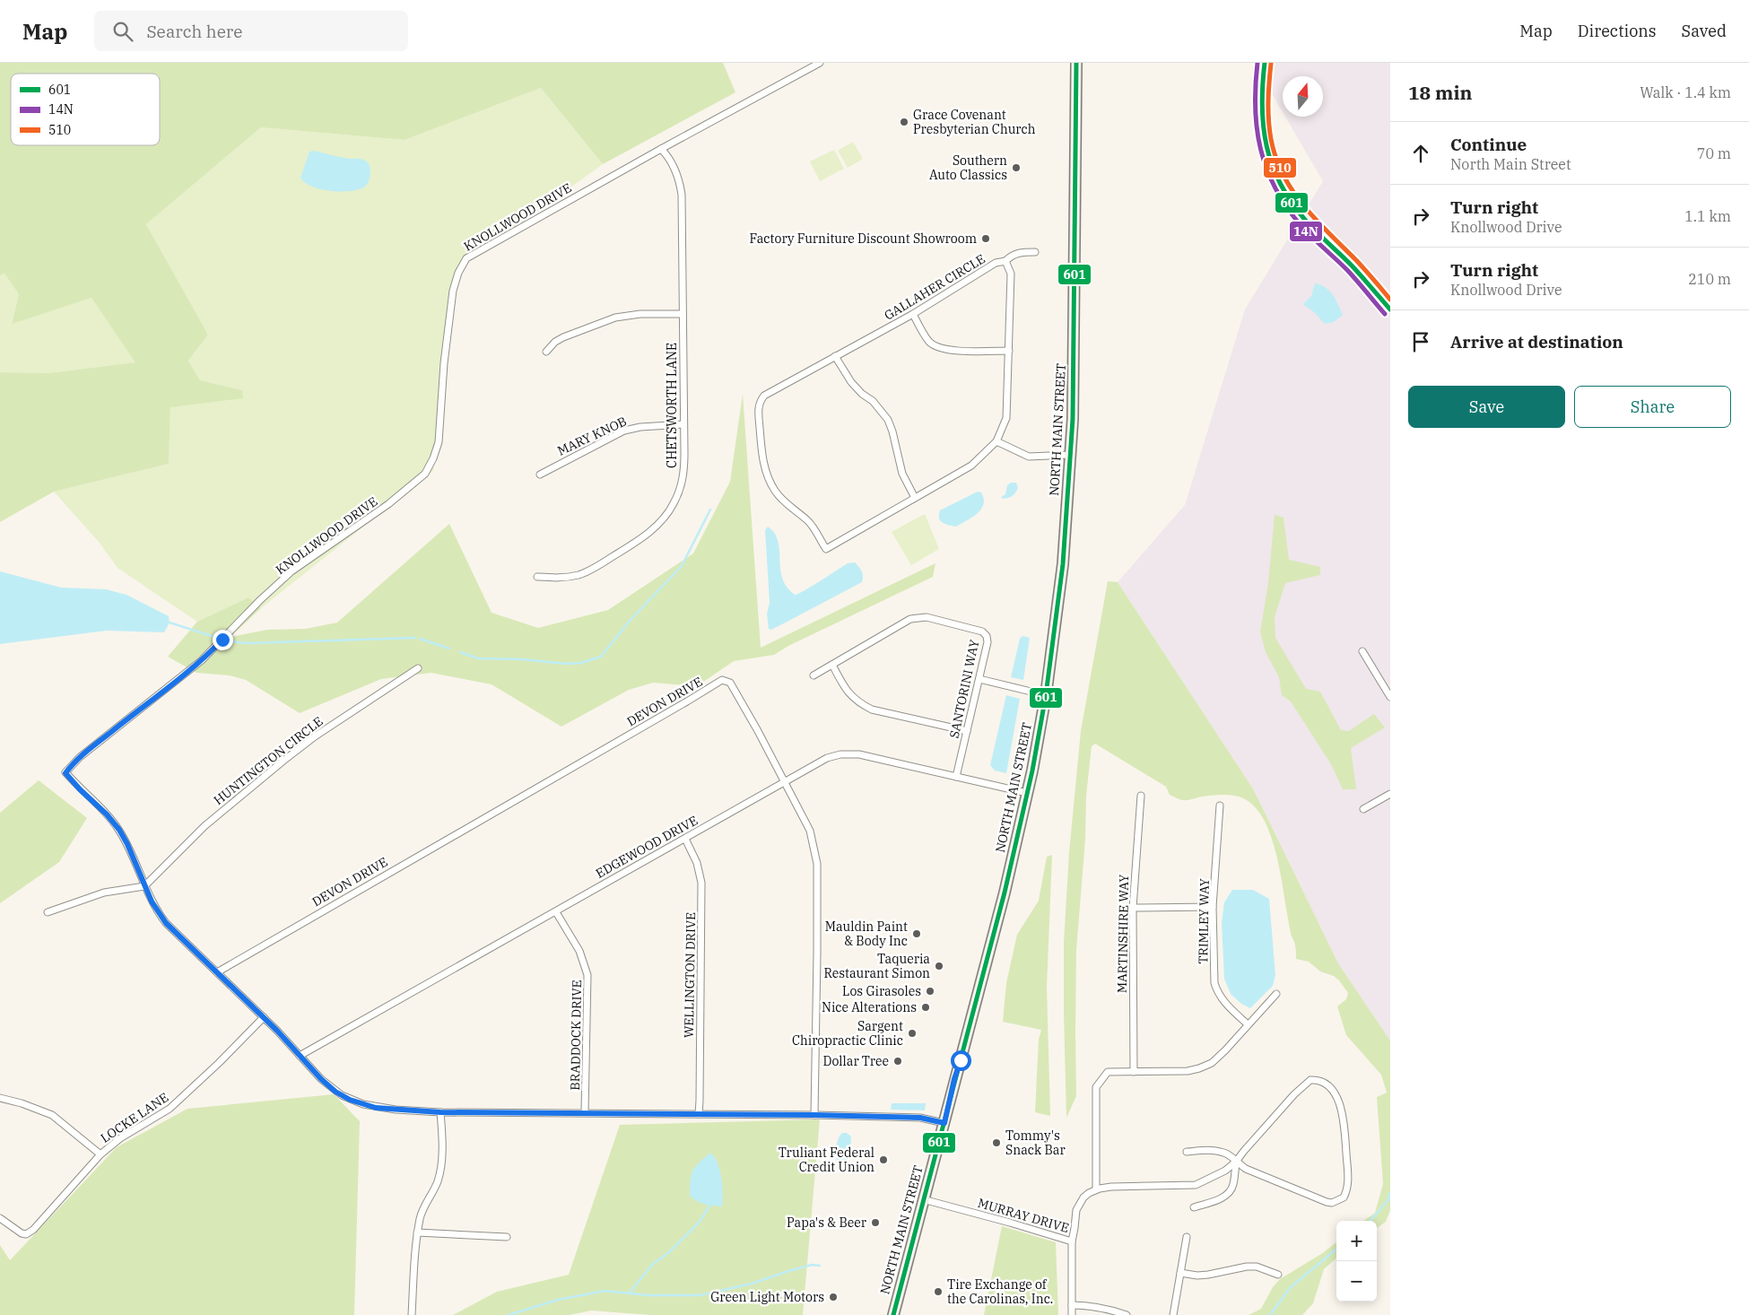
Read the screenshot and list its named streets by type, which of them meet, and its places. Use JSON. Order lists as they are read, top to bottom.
{
  "streets": {
    "main road": ["NORTH MAIN STREET"],
    "street": [
      "KNOLLWOOD DRIVE",
      "GALLAHER CIRCLE",
      "CHETSWORTH LANE",
      "MARY KNOB",
      "SANTORINI WAY",
      "DEVON DRIVE",
      "HUNTINGTON CIRCLE",
      "EDGEWOOD DRIVE",
      "TRIMLEY WAY",
      "MARTINSHIRE WAY",
      "WELLINGTON DRIVE",
      "BRADDOCK DRIVE",
      "LOCKE LANE",
      "MURRAY DRIVE"
    ]
  },
  "crossings": [
    ["KNOLLWOOD DRIVE", "CHETSWORTH LANE"],
    ["KNOLLWOOD DRIVE", "NORTH MAIN STREET"],
    ["KNOLLWOOD DRIVE", "DEVON DRIVE"],
    ["KNOLLWOOD DRIVE", "HUNTINGTON CIRCLE"],
    ["KNOLLWOOD DRIVE", "EDGEWOOD DRIVE"],
    ["KNOLLWOOD DRIVE", "WELLINGTON DRIVE"],
    ["KNOLLWOOD DRIVE", "BRADDOCK DRIVE"],
    ["KNOLLWOOD DRIVE", "LOCKE LANE"],
    ["CHETSWORTH LANE", "MARY KNOB"],
    ["NORTH MAIN STREET", "EDGEWOOD DRIVE"],
    ["NORTH MAIN STREET", "MURRAY DRIVE"],
    ["SANTORINI WAY", "EDGEWOOD DRIVE"],
    ["DEVON DRIVE", "EDGEWOOD DRIVE"],
    ["EDGEWOOD DRIVE", "WELLINGTON DRIVE"],
    ["EDGEWOOD DRIVE", "BRADDOCK DRIVE"]
  ],
  "places": [
    "Grace Covenant Presbyterian Church",
    "Southern Auto Classics",
    "Factory Furniture Discount Showroom",
    "Mauldin Paint & Body Inc",
    "Taqueria Restaurant Simon",
    "Los Girasoles",
    "Nice Alterations",
    "Sargent Chiropractic Clinic",
    "Dollar Tree",
    "Tommy's Snack Bar",
    "Truliant Federal Credit Union",
    "Papa's & Beer",
    "Tire Exchange of the Carolinas, Inc.",
    "Green Light Motors"
  ],
  "lines": ["transit line 601", "transit line 14N", "transit line 510"],
  "legend": ["601", "14N", "510"],
  "north": "top",
  "page": {
    "header": "Map",
    "search": "Search here",
    "nav": ["Map", "Directions", "Saved"],
    "heading": ["18 min", "Walk · 1.4 km"],
    "list": [
      ["Continue", "North Main Street", "70 m"],
      ["Turn right", "Knollwood Drive", "1.1 km"],
      ["Turn right", "Knollwood Drive", "210 m"],
      "Arrive at destination"
    ],
    "buttons": ["Save", "Share"],
    "map_buttons": ["+", "−"]
  }
}
